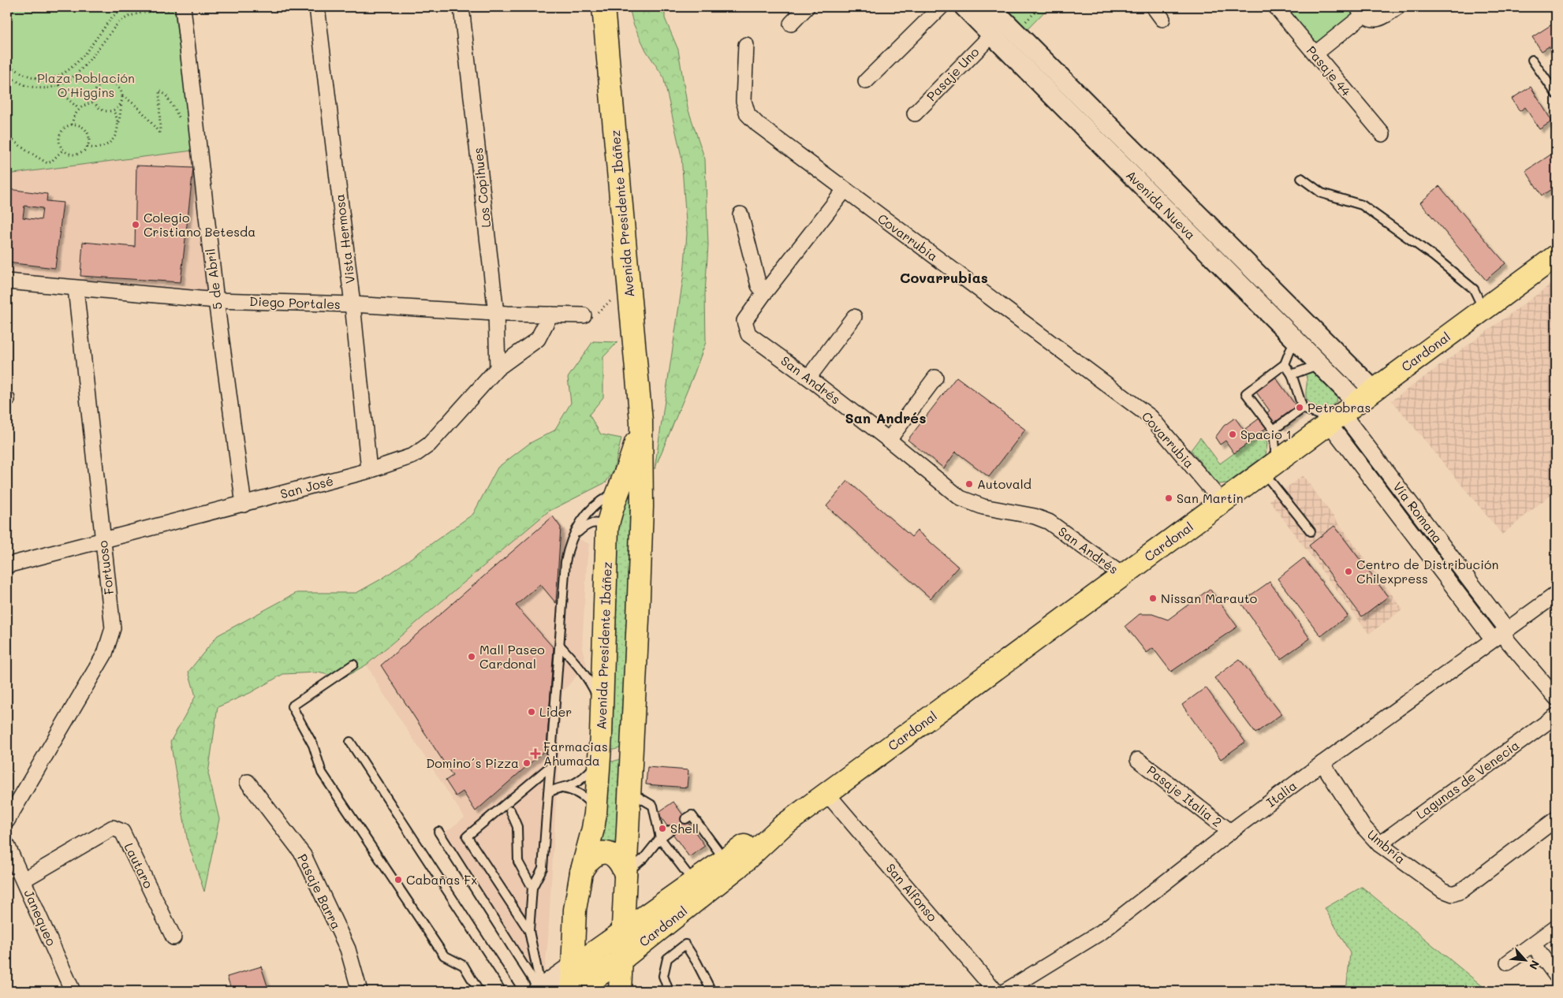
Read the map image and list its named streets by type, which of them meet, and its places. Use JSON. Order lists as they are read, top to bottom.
{
  "streets": {
    "main road": ["Avenida Presidente Ibáñez", "Cardonal"],
    "street": [
      "Pasaje 44",
      "Pasaje Uno",
      "Los Copihues",
      "Avenida Nueva",
      "Covarrubia",
      "Vista Hermosa",
      "5 de Abril",
      "Diego Portales",
      "San Andrés",
      "San José",
      "Vía Romana",
      "Fortuoso",
      "Lagunas de Venecia",
      "Italia",
      "Pasaje Italia 2",
      "Umbría",
      "Lautaro",
      "Pasaje Barra",
      "San Alfonso",
      "Janequeo"
    ]
  },
  "crossings": [
    ["Pasaje Uno", "Avenida Nueva"],
    ["Los Copihues", "Diego Portales"],
    ["Los Copihues", "San José"],
    ["Avenida Nueva", "Cardonal"],
    ["Avenida Nueva", "Vía Romana"],
    ["Avenida Presidente Ibáñez", "Cardonal"],
    ["Covarrubia", "Cardonal"],
    ["Covarrubia", "San Andrés"],
    ["Vista Hermosa", "Diego Portales"],
    ["Vista Hermosa", "San José"],
    ["5 de Abril", "Diego Portales"],
    ["5 de Abril", "San José"],
    ["Diego Portales", "San José"],
    ["Diego Portales", "Fortuoso"],
    ["Cardonal", "San Andrés"],
    ["Cardonal", "Vía Romana"],
    ["Cardonal", "San Alfonso"],
    ["San José", "Fortuoso"],
    ["Vía Romana", "Italia"],
    ["Lagunas de Venecia", "Umbría"],
    ["Italia", "Pasaje Italia 2"],
    ["Italia", "Umbría"],
    ["Lautaro", "Janequeo"]
  ],
  "districts": ["Covarrubias", "San Andrés"],
  "parks": ["Plaza Población O'Higgins"],
  "places": {
    "other": [
      "Colegio Cristiano Betesda",
      "Petrobras",
      "Spacio 1",
      "Autovald",
      "San Martin",
      "Centro de Distribución Chilexpress",
      "Nissan Marauto",
      "Mall Paseo Cardonal",
      "Lider",
      "Domino´s Pizza",
      "Shell",
      "Cabañas Fx"
    ],
    "health": ["Farmacias Ahumada"]
  },
  "north": "bottom right"
}
